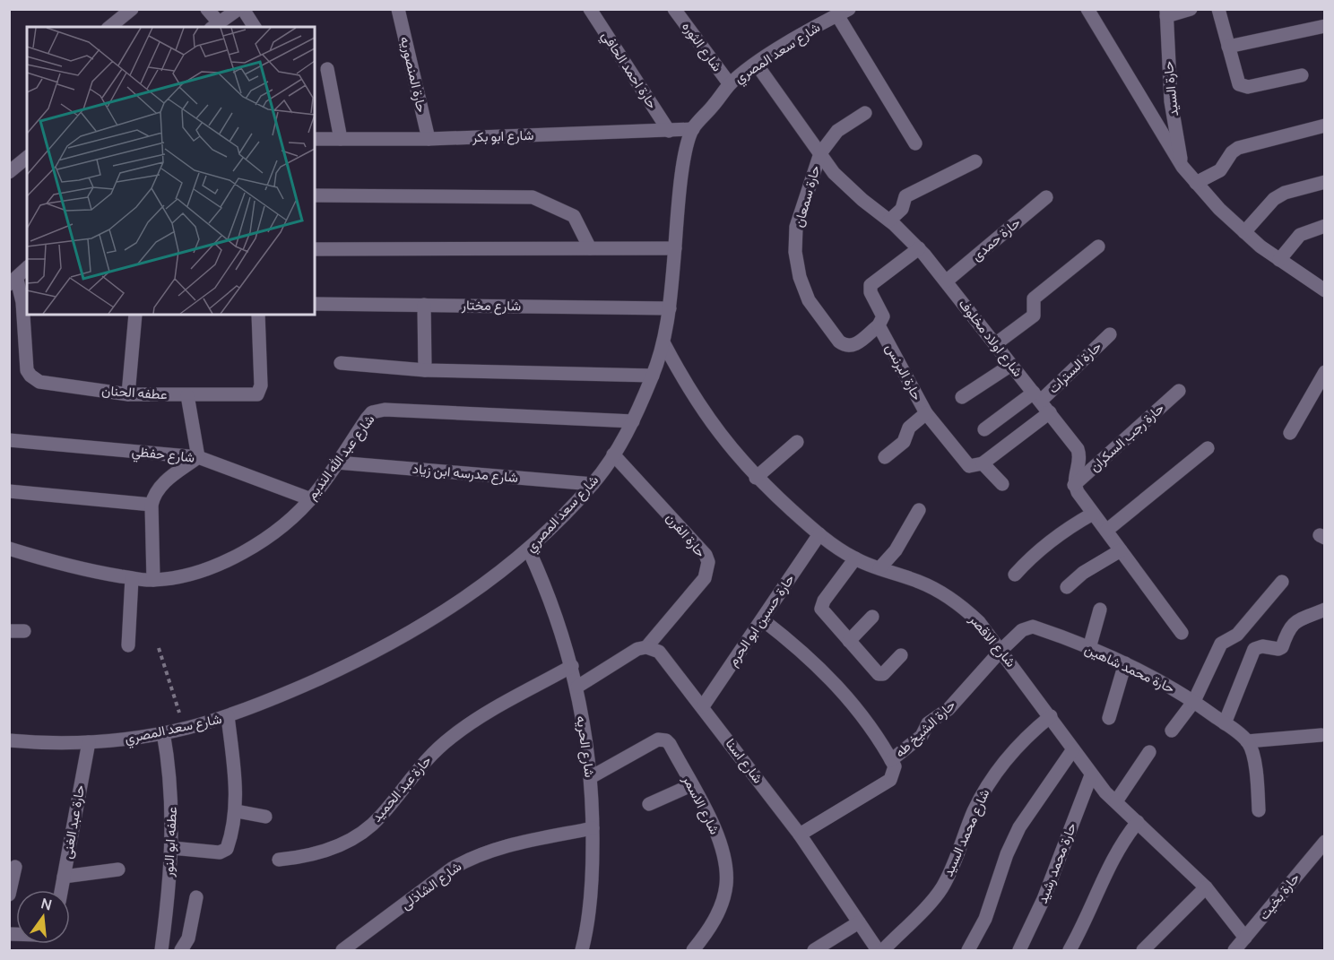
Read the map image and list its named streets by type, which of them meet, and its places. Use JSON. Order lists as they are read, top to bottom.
{
  "streets": {
    "street": [
      "شارع الثوره",
      "شارع سعد المصري",
      "حارة احمد الحافي",
      "حارة المنصوريه",
      "حارة السيد",
      "شارع ابو بكر",
      "حارة سمعان",
      "حارة حمدى",
      "شارع مختار",
      "شارع اولاد مخلوف",
      "حارة السترات",
      "حارة البرنس",
      "عطفه الحنان",
      "حارة رجب السكران",
      "شارع حفظي",
      "شارع عبد الله النديم",
      "شارع مدرسه ابن زياد",
      "حارة الفرن",
      "حارة حسين ابو الحرم",
      "شارع الاقصر",
      "حارة محمد شاهين",
      "حارة الشيخ طه",
      "شارع الحريه",
      "شارع اسنا",
      "حارة عبد الحميد",
      "شارع الاسمر",
      "حارة عبد الغنى",
      "شارع محمد السيد",
      "عطفه ابو النور",
      "حارة محمد رشيد",
      "شارع الشاذلى",
      "حارة بخيت"
    ]
  },
  "crossings": [
    ["شارع الثوره", "شارع سعد المصري"],
    ["شارع سعد المصري", "شارع ابو بكر"],
    ["شارع سعد المصري", "شارع مختار"],
    ["شارع سعد المصري", "شارع اولاد مخلوف"],
    ["شارع سعد المصري", "شارع عبد الله النديم"],
    ["شارع سعد المصري", "شارع مدرسه ابن زياد"],
    ["شارع سعد المصري", "حارة الفرن"],
    ["شارع سعد المصري", "شارع الاقصر"],
    ["شارع سعد المصري", "شارع الحريه"],
    ["شارع سعد المصري", "حارة عبد الغنى"],
    ["شارع سعد المصري", "عطفه ابو النور"],
    ["حارة احمد الحافي", "شارع ابو بكر"],
    ["حارة المنصوريه", "شارع ابو بكر"],
    ["حارة سمعان", "شارع اولاد مخلوف"],
    ["حارة سمعان", "حارة البرنس"],
    ["حارة حمدى", "شارع اولاد مخلوف"],
    ["شارع اولاد مخلوف", "حارة السترات"],
    ["شارع اولاد مخلوف", "حارة البرنس"],
    ["شارع اولاد مخلوف", "حارة رجب السكران"],
    ["شارع حفظي", "شارع عبد الله النديم"],
    ["شارع عبد الله النديم", "شارع مدرسه ابن زياد"],
    ["حارة الفرن", "شارع اسنا"],
    ["حارة حسين ابو الحرم", "شارع الاقصر"],
    ["حارة حسين ابو الحرم", "شارع اسنا"],
    ["شارع الاقصر", "حارة محمد شاهين"],
    ["شارع الاقصر", "حارة الشيخ طه"],
    ["شارع الاقصر", "شارع محمد السيد"],
    ["شارع الاقصر", "حارة محمد رشيد"],
    ["شارع الاقصر", "حارة بخيت"],
    ["حارة محمد شاهين", "حارة الشيخ طه"],
    ["شارع الحريه", "حارة عبد الحميد"],
    ["شارع الحريه", "شارع الاسمر"],
    ["شارع الحريه", "شارع الشاذلى"]
  ],
  "north": "top"
}
